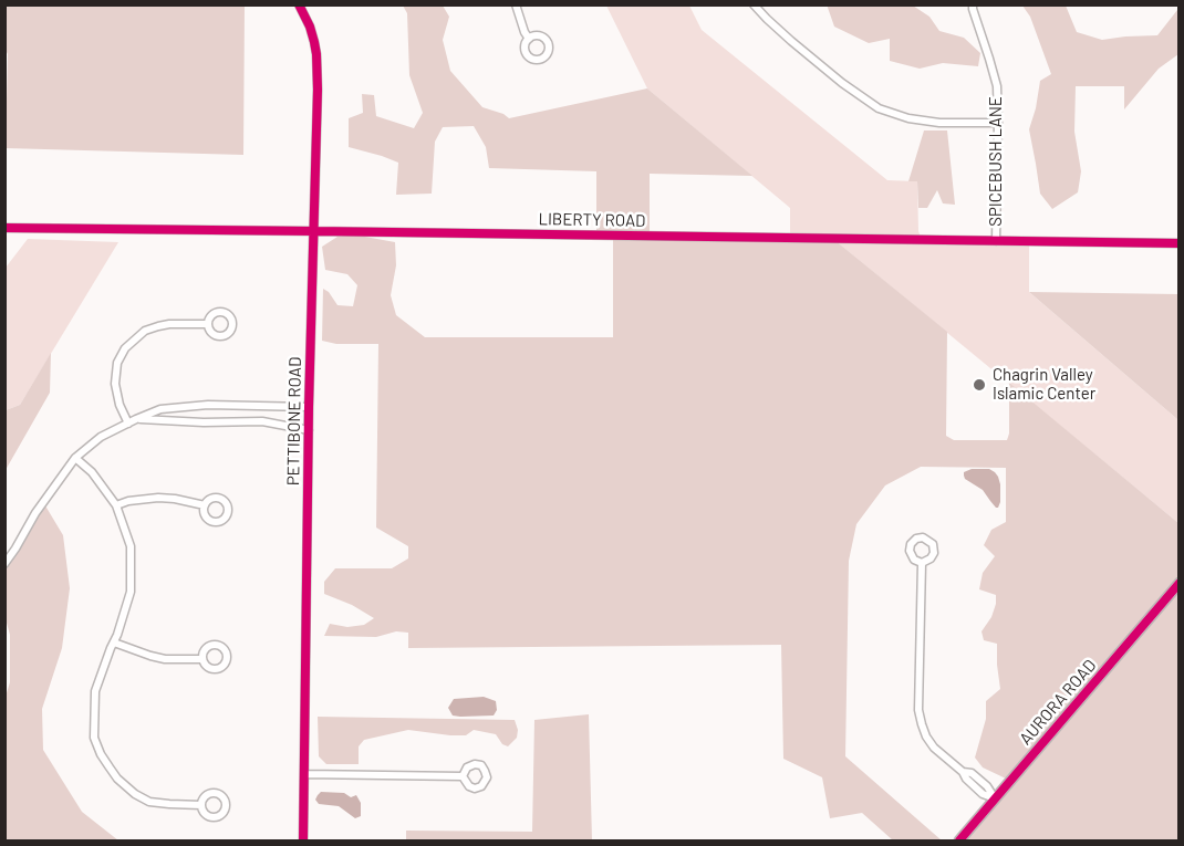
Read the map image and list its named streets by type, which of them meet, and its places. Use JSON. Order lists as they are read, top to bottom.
{
  "streets": {
    "main road": ["AURORA ROAD"],
    "street": ["SPICEBUSH LANE", "LIBERTY ROAD", "PETTIBONE ROAD"]
  },
  "crossings": [
    ["SPICEBUSH LANE", "LIBERTY ROAD"],
    ["LIBERTY ROAD", "PETTIBONE ROAD"]
  ],
  "places": ["Chagrin Valley Islamic Center"]
}
